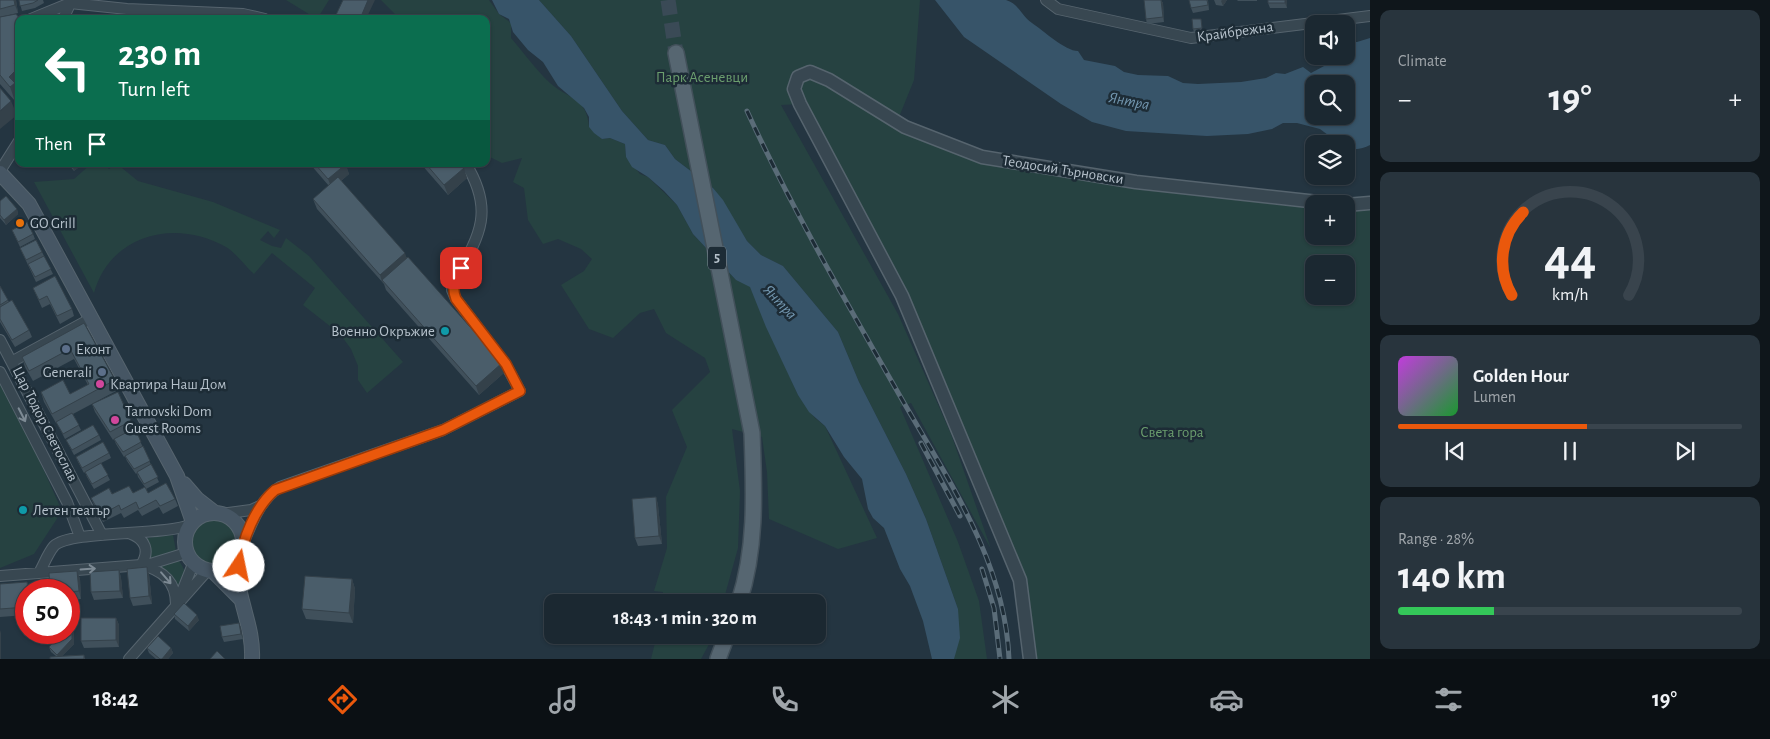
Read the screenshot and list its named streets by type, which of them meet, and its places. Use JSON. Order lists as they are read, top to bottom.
{
  "streets": {
    "main road": ["5"],
    "street": ["Крайбрежна", "Теодосий Търновски", "Цар Тодор Светослав"]
  },
  "water": ["Янтра"],
  "parks": ["Парк Асеневци", "Света гора"],
  "places": [
    "GO Grill",
    "Военно Окръжие",
    "Еконт",
    "Generali",
    "Квартира Наш Дом",
    "Tarnovski Dom Guest Rooms",
    "Летен театър"
  ],
  "page": {
    "tile": [
      "Climate",
      ["Range · 28%", "140 km"]
    ],
    "map_buttons": ["+", "−"],
    "turn": ["230 m", "Turn left"],
    "heat": ["−", "19°", "+"],
    "then": "Then",
    "song": ["Golden Hour", "Lumen"],
    "limit": "50",
    "trip": "18:43 · 1 min · 320 m",
    "tabs": ["18:42", "19°"],
    "gauge": ["44", "km/h"]
  }
}
